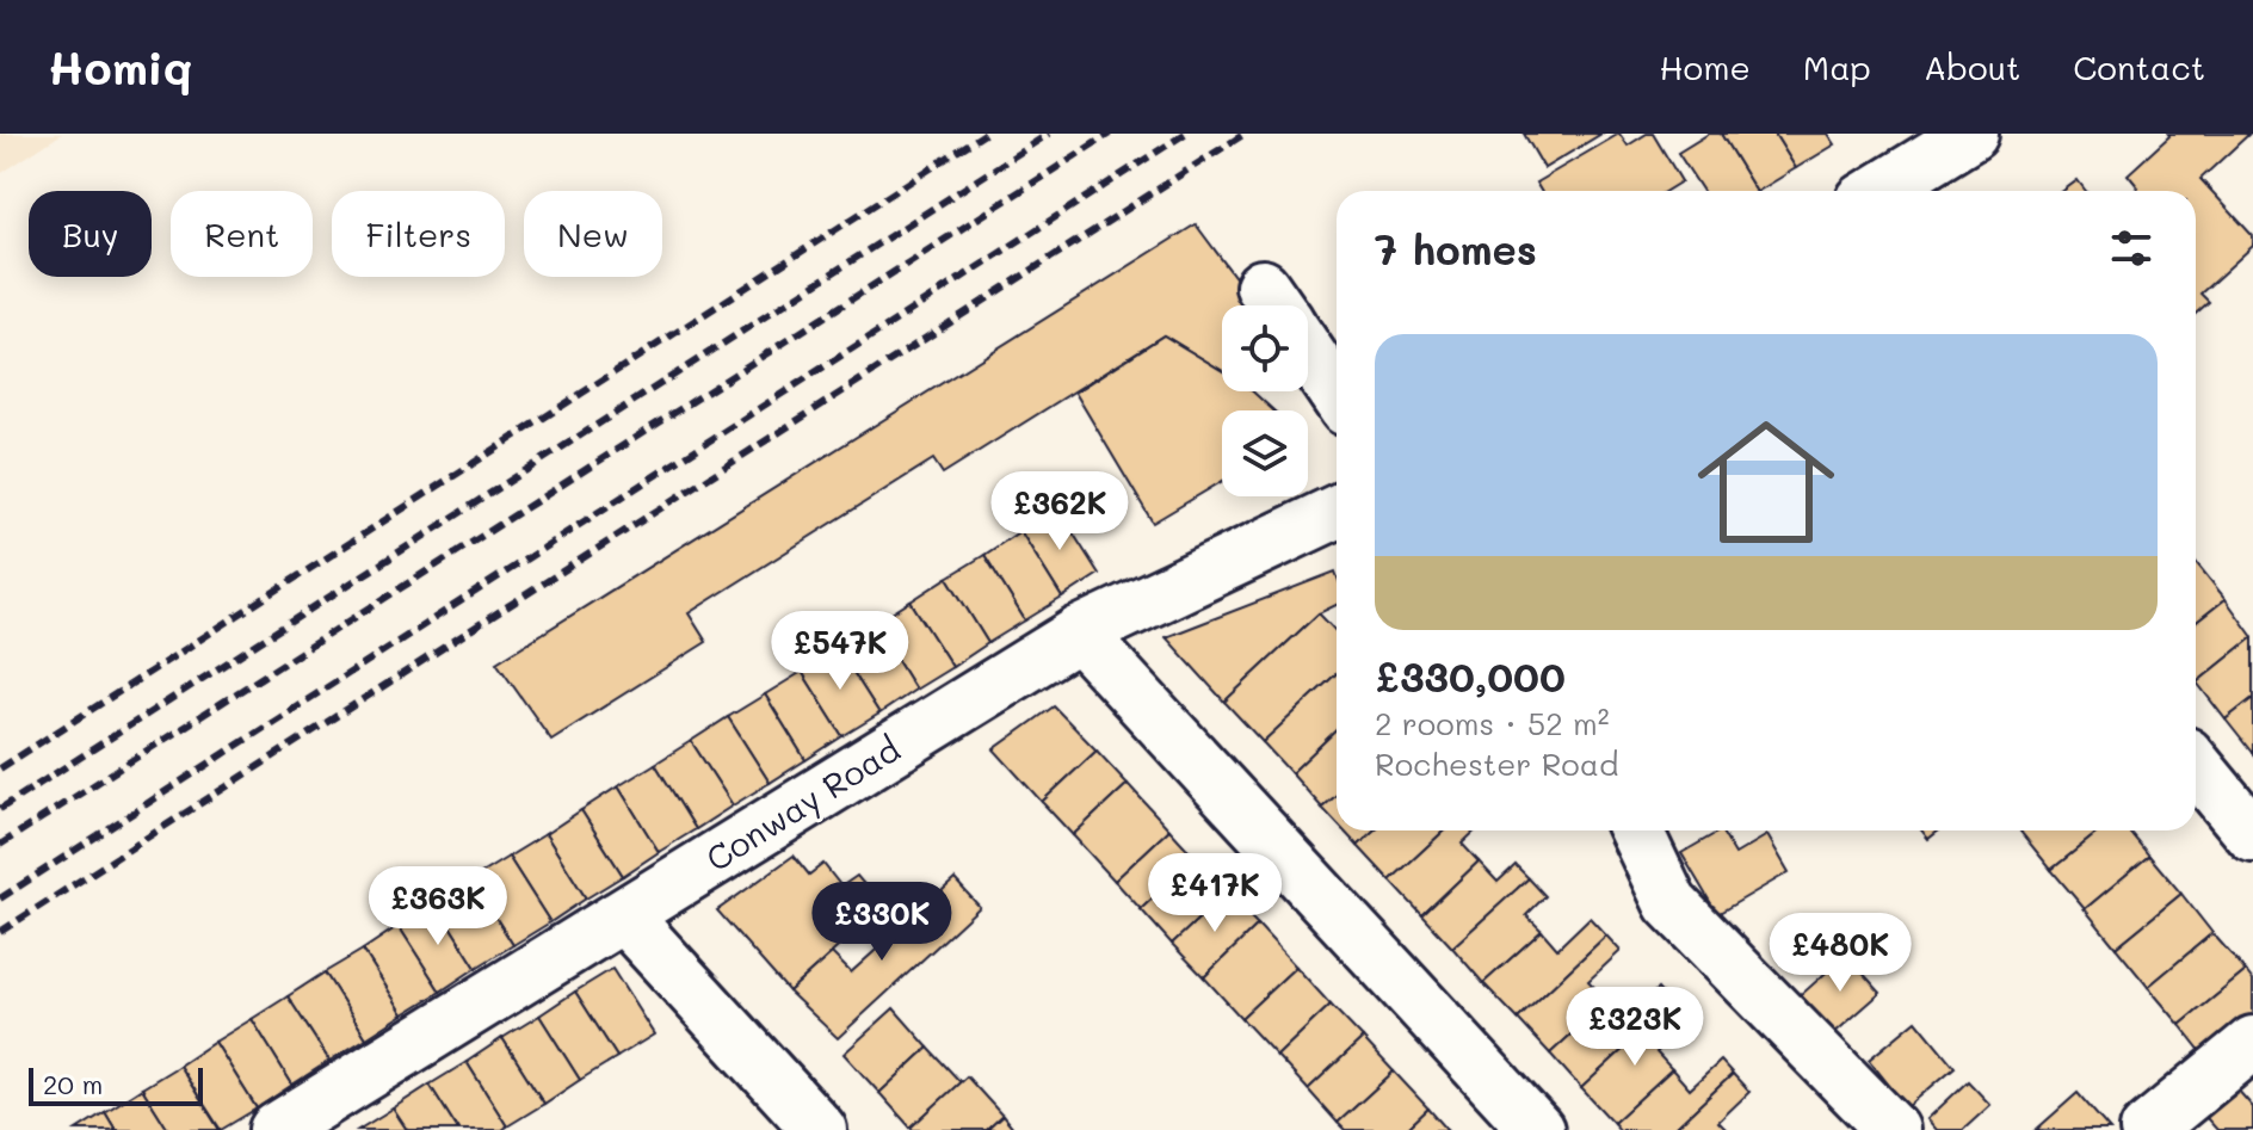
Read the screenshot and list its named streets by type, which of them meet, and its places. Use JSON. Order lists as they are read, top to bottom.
{
  "streets": {
    "street": ["Conway Road"]
  },
  "scale_bar": "20 m",
  "page": {
    "header": "Homiq",
    "nav": [
      "Home",
      "Map",
      "About",
      "Contact"
    ],
    "chip": [
      "Buy",
      "Rent",
      "Filters",
      "New"
    ],
    "heading": "7 homes",
    "list": [
      {
        "name": "£330,000",
        "note": "2 rooms · 52 m² · Rochester Road"
      }
    ],
    "price": [
      "£362K",
      "£547K",
      "£417K",
      "£363K",
      "£330K",
      "£480K",
      "£323K"
    ],
    "scale": "20 m"
  }
}
